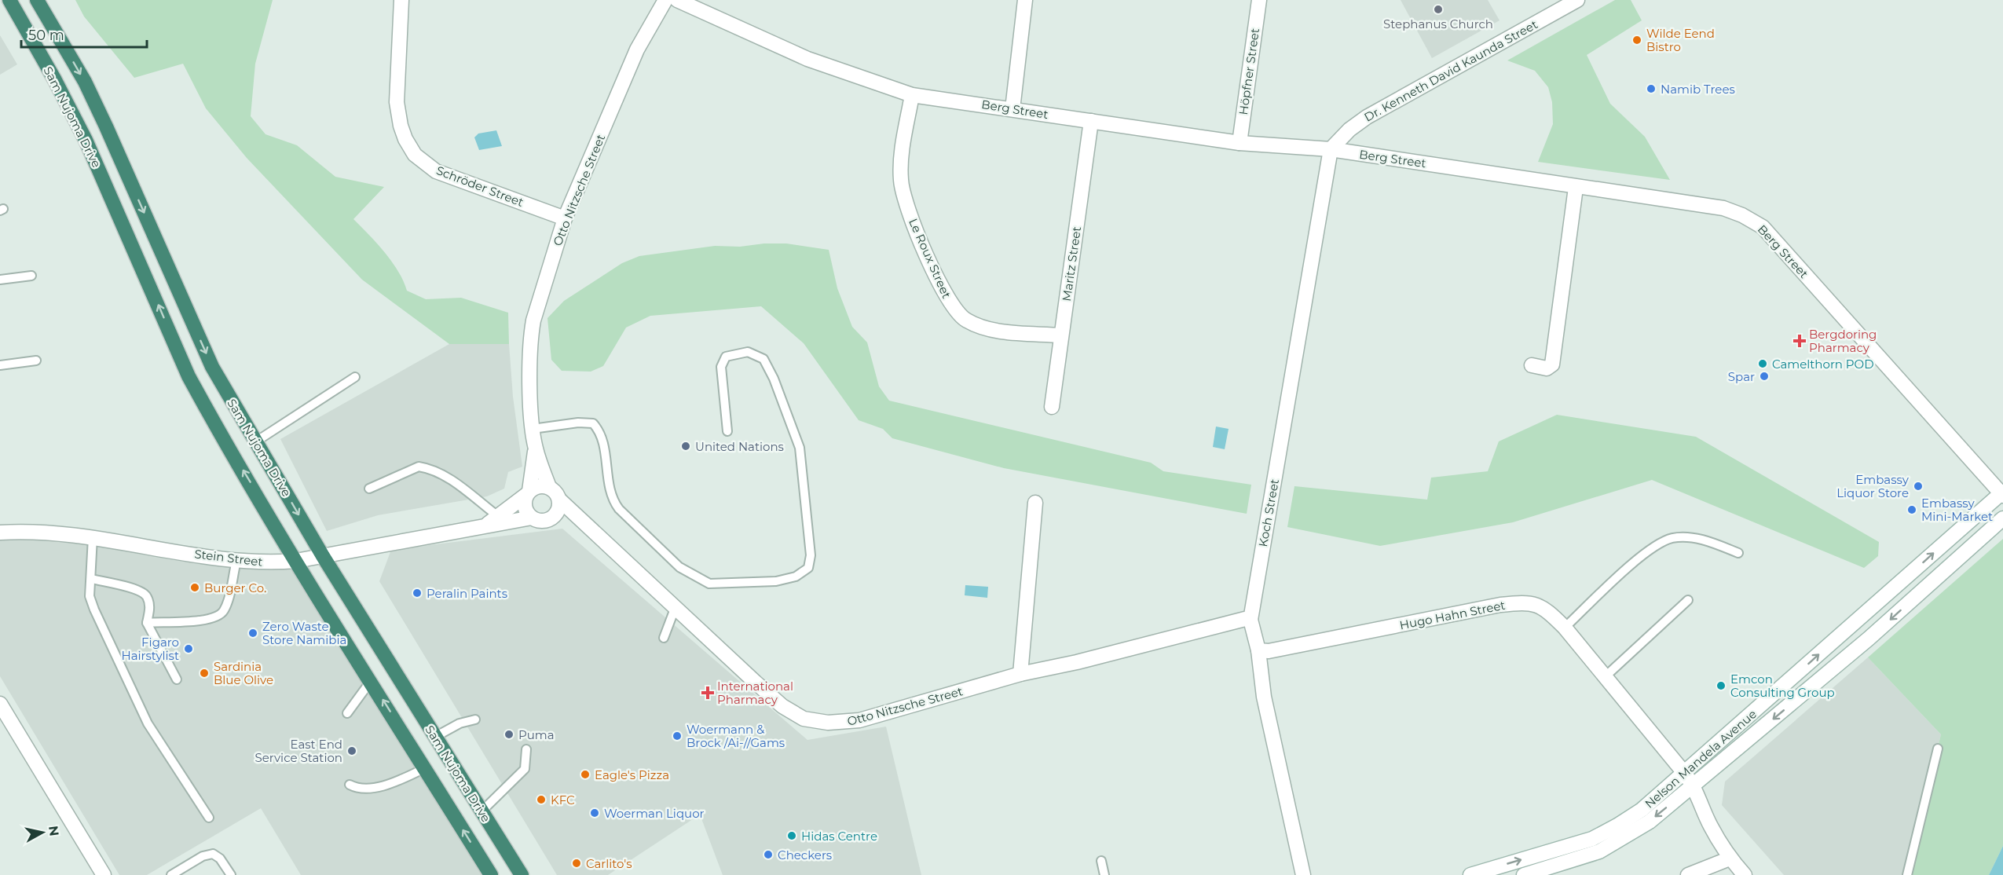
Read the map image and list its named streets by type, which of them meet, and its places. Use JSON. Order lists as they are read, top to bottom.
{
  "streets": {
    "highway": ["Sam Nujoma Drive"],
    "street": [
      "Dr. Kenneth David Kaunda Street",
      "Höpfner Street",
      "Berg Street",
      "Schröder Street",
      "Otto Nitzsche Street",
      "Le Roux Street",
      "Maritz Street",
      "Koch Street",
      "Stein Street",
      "Hugo Hahn Street",
      "Nelson Mandela Avenue"
    ]
  },
  "crossings": [
    ["Dr. Kenneth David Kaunda Street", "Berg Street"],
    ["Dr. Kenneth David Kaunda Street", "Koch Street"],
    ["Höpfner Street", "Berg Street"],
    ["Berg Street", "Le Roux Street"],
    ["Berg Street", "Maritz Street"],
    ["Berg Street", "Koch Street"],
    ["Berg Street", "Nelson Mandela Avenue"],
    ["Sam Nujoma Drive", "Stein Street"],
    ["Schröder Street", "Otto Nitzsche Street"],
    ["Otto Nitzsche Street", "Koch Street"],
    ["Otto Nitzsche Street", "Stein Street"],
    ["Le Roux Street", "Maritz Street"],
    ["Koch Street", "Hugo Hahn Street"],
    ["Hugo Hahn Street", "Nelson Mandela Avenue"]
  ],
  "places": {
    "other": [
      "Stephanus Church",
      "Wilde Eend Bistro",
      "Namib Trees",
      "Camelthorn POD",
      "Spar",
      "United Nations",
      "Embassy Liquor Store",
      "Embassy Mini-Market",
      "Burger Co.",
      "Peralin Paints",
      "Zero Waste Store Namibia",
      "Figaro Hairstylist",
      "Sardinia Blue Olive",
      "Emcon Consulting Group",
      "Puma",
      "Woermann & Brock /Ai-//Gams",
      "East End Service Station",
      "Eagle's Pizza",
      "KFC",
      "Woerman Liquor",
      "Hidas Centre",
      "Checkers",
      "Carlito's"
    ],
    "health": ["Bergdoring Pharmacy", "International Pharmacy"]
  },
  "scale_bar": "50 m",
  "north": "right"
}
